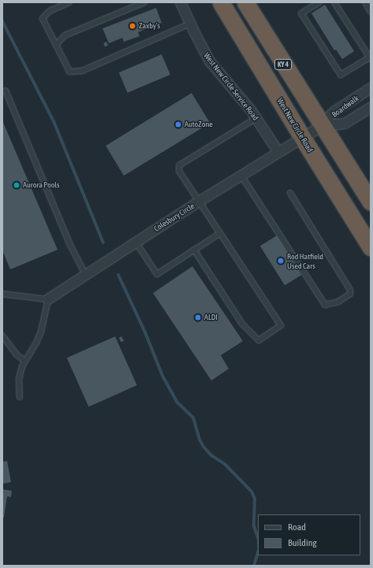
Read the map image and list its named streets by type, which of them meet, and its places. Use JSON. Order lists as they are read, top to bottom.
{
  "streets": {
    "highway": ["KY 4", "West New Circle Road"],
    "street": ["West New Circle Service Road", "Boardwalk", "Colesbury Circle"]
  },
  "crossings": [
    ["KY 4", "Boardwalk"],
    ["West New Circle Service Road", "Colesbury Circle"],
    ["Boardwalk", "West New Circle Road"],
    ["Boardwalk", "Colesbury Circle"],
    ["West New Circle Road", "Colesbury Circle"]
  ],
  "places": [
    "Zaxby's",
    "AutoZone",
    "Aurora Pools",
    "Rod Hatfield Used Cars",
    "ALDI"
  ],
  "legend": ["Road", "Building"]
}
